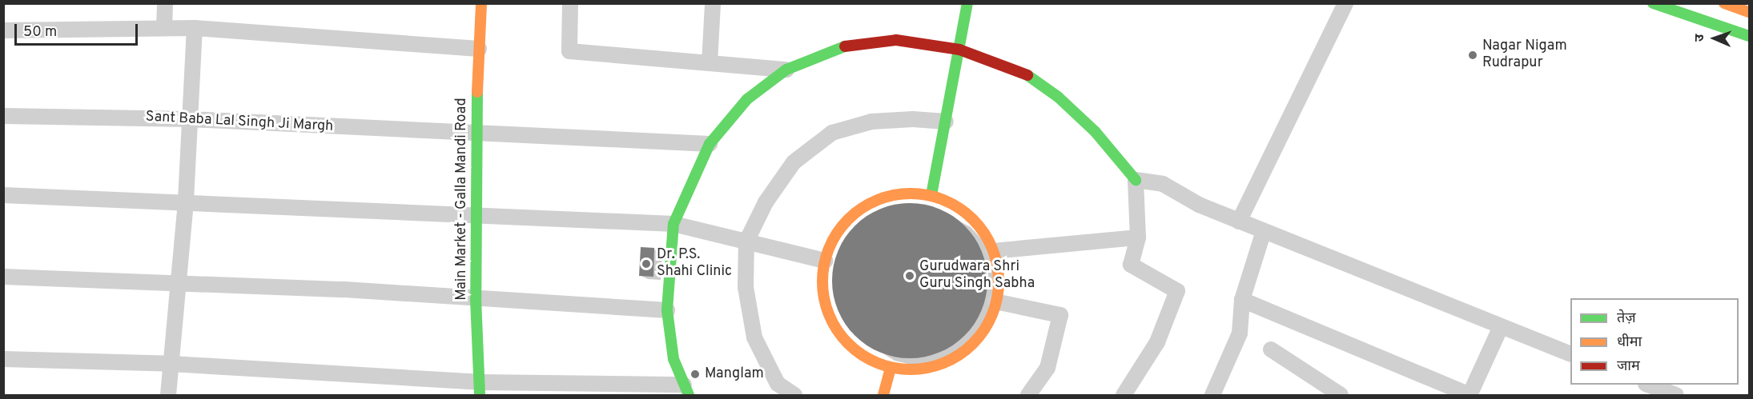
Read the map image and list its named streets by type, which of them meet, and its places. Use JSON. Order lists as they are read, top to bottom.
{
  "streets": {
    "main road": ["Main Market - Galla Mandi Road"],
    "street": ["Sant Baba Lal Singh Ji Margh"]
  },
  "crossings": [
    ["Sant Baba Lal Singh Ji Margh", "Main Market - Galla Mandi Road"]
  ],
  "places": [
    "Nagar Nigam Rudrapur",
    "Dr. P.S. Shahi Clinic",
    "Gurudwara Shri Guru Singh Sabha",
    "Manglam"
  ],
  "legend": ["तेज़", "धीमा", "जाम"],
  "scale_bar": "50 m",
  "north": "left"
}
